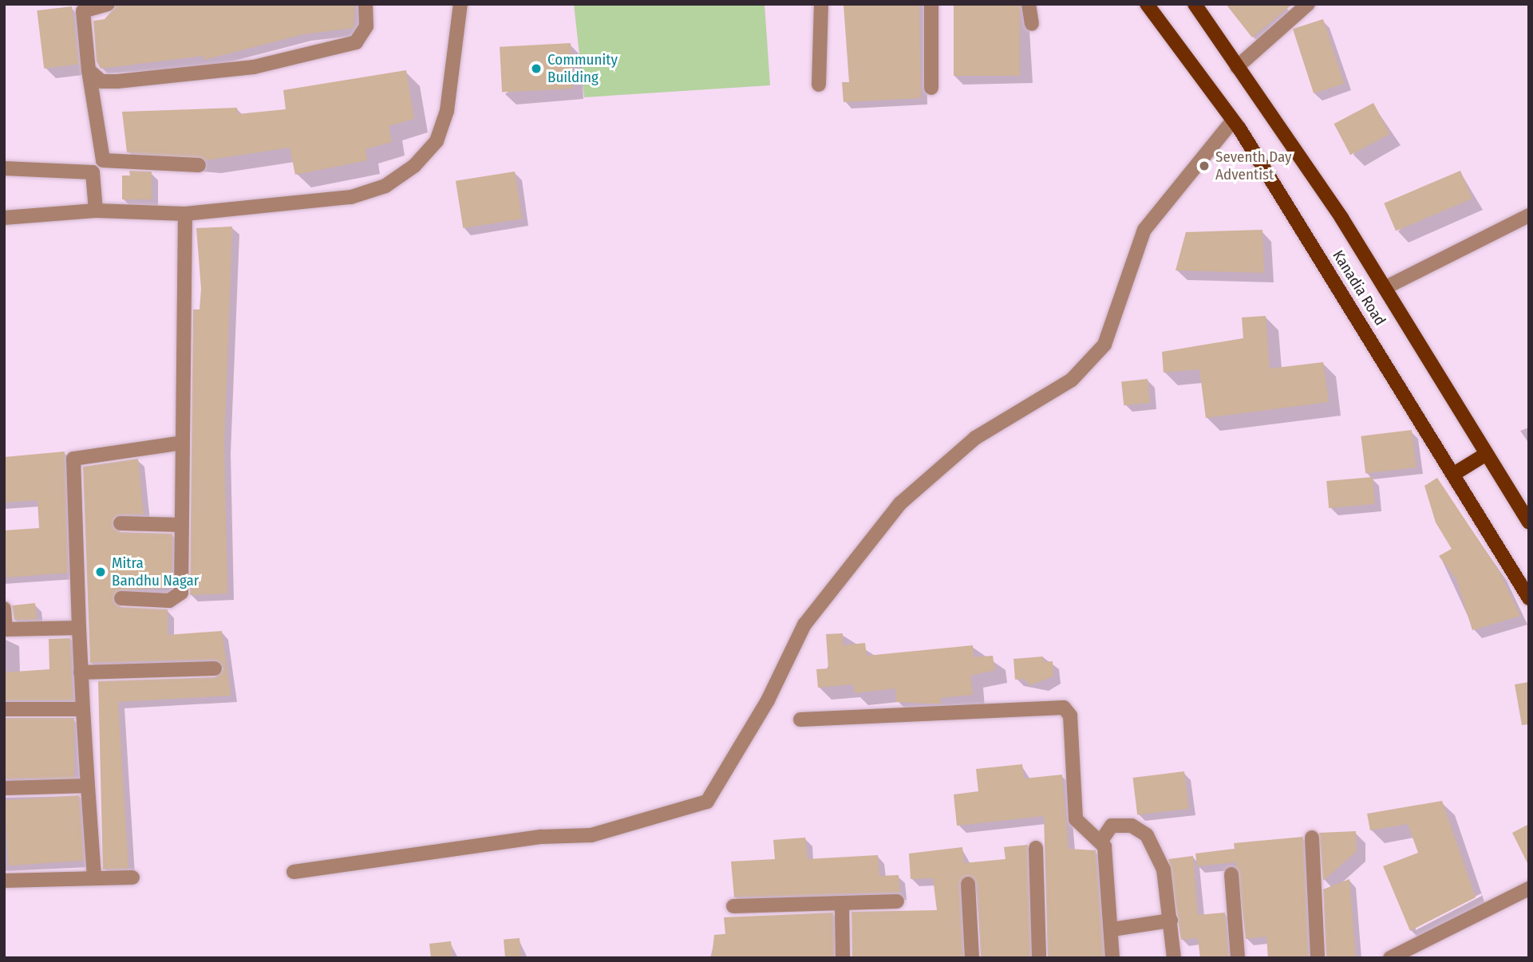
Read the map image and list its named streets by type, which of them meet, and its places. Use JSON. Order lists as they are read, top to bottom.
{
  "streets": {
    "main road": ["Kanadia Road"]
  },
  "places": ["Community Building", "Seventh Day Adventist", "Mitra Bandhu Nagar"]
}
